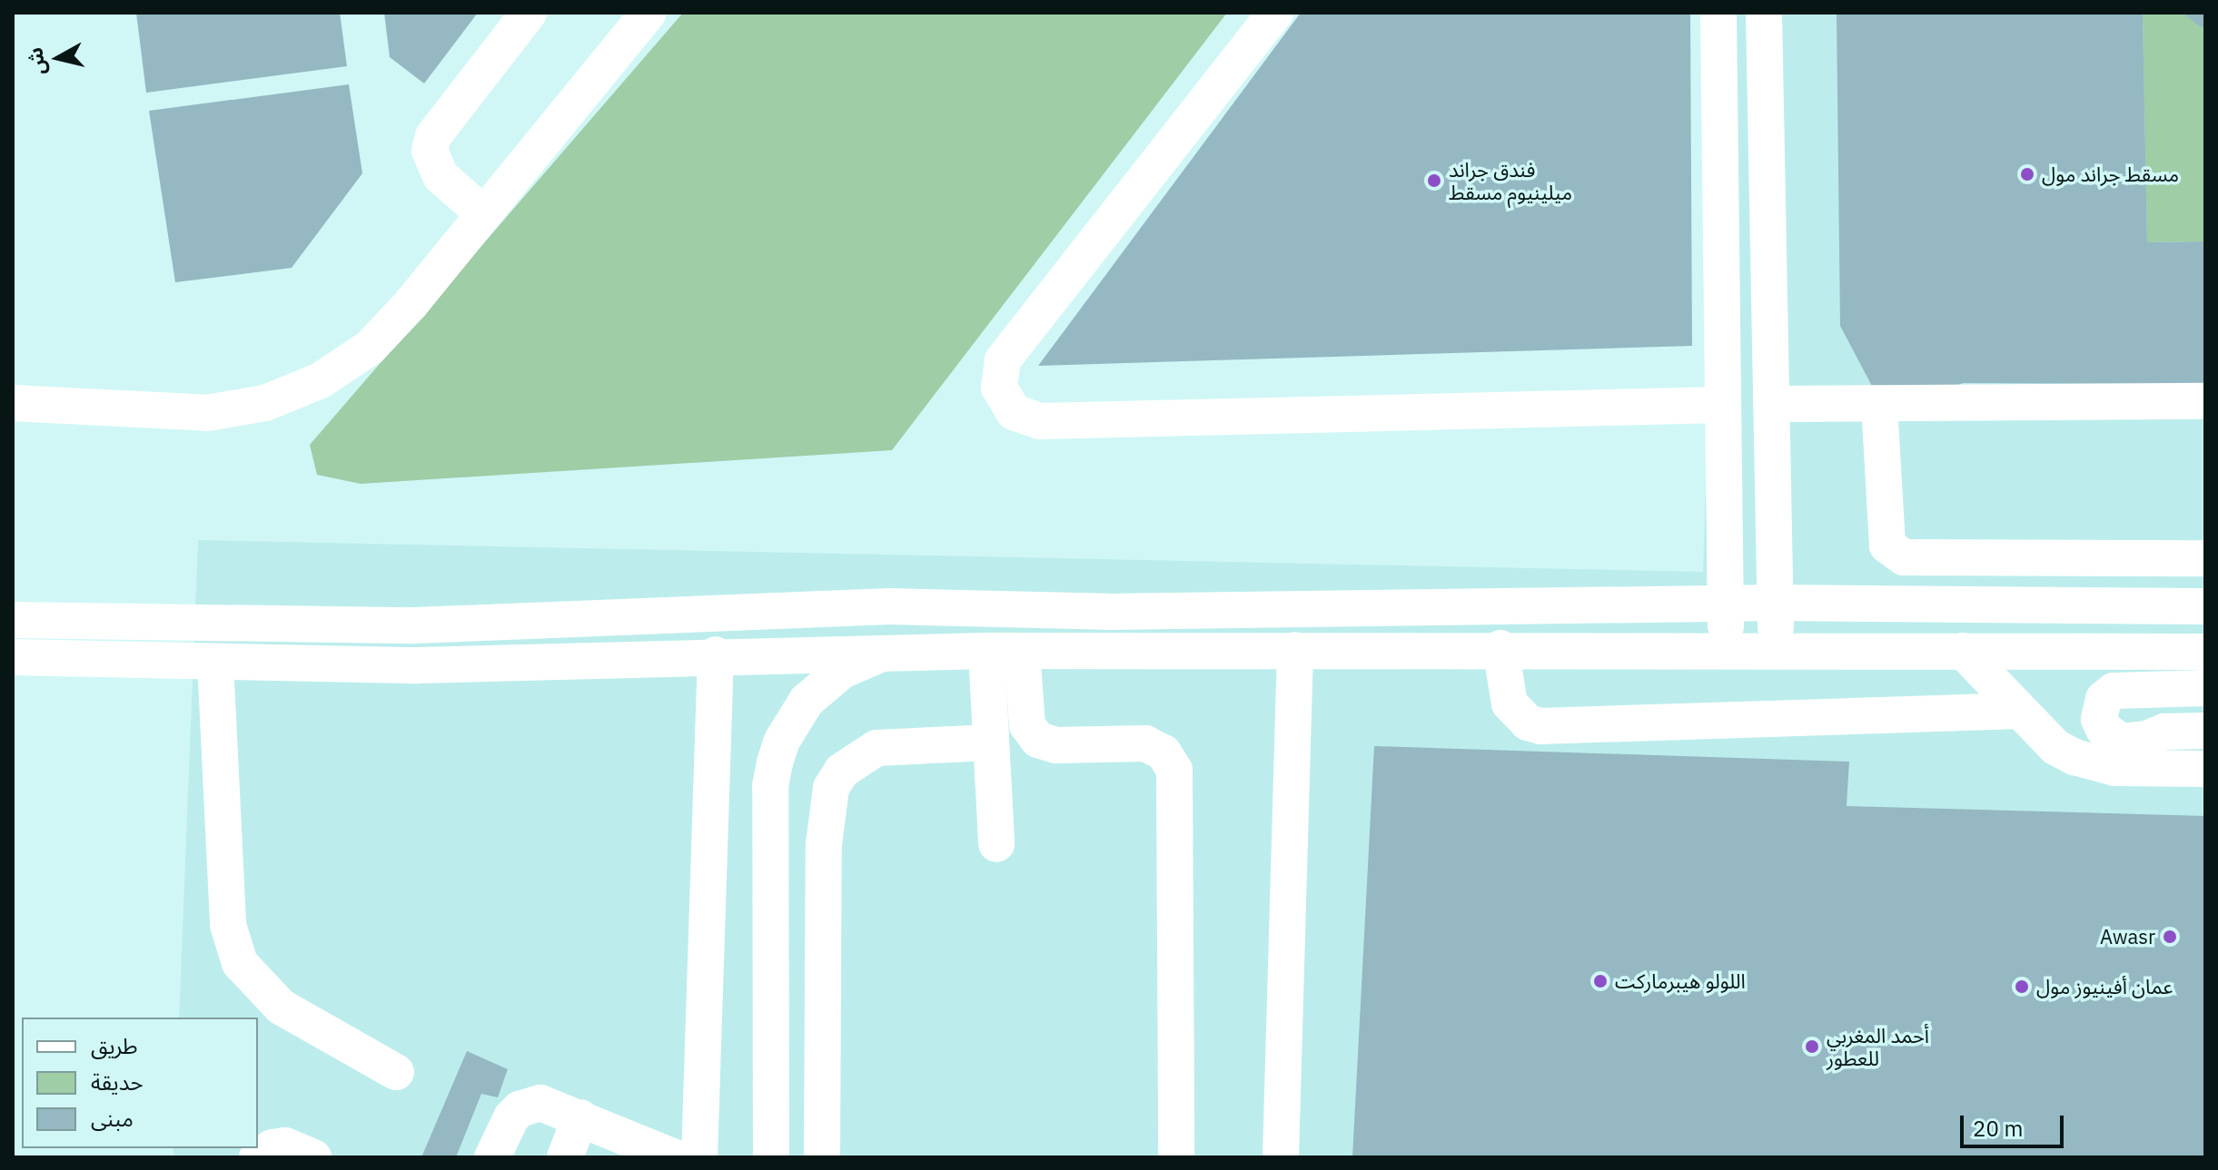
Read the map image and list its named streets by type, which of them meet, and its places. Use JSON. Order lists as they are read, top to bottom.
{
  "places": [
    "مسقط جراند مول",
    "فندق جراند ميلينيوم مسقط",
    "Awasr",
    "اللولو هيبرماركت",
    "عمان أفينيوز مول",
    "أحمد المغربي للعطور"
  ],
  "legend": ["طريق", "حديقة", "مبنى"],
  "scale_bar": "20 m",
  "north": "left"
}
